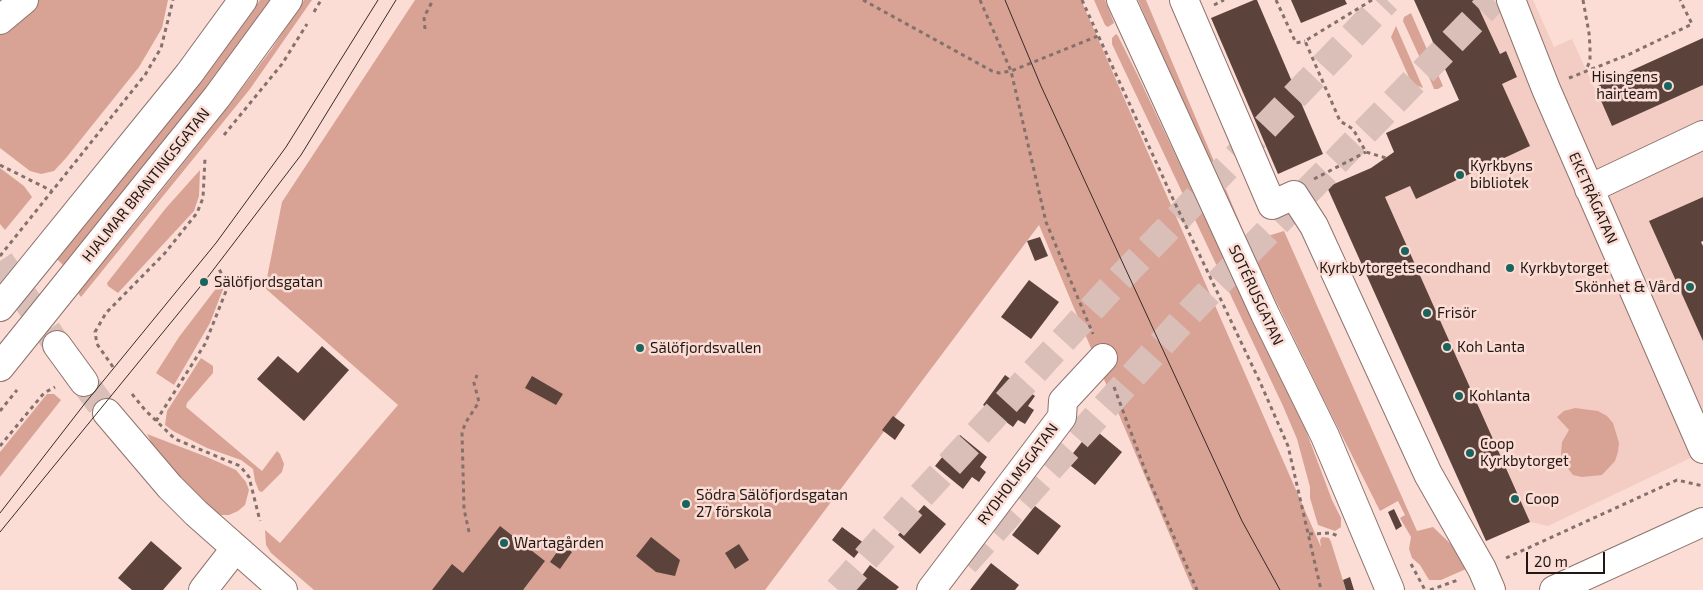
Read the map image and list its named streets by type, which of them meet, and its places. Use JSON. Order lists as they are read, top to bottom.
{
  "streets": {
    "street": [
      "HJALMAR BRANTINGSGATAN",
      "EKETRÄGATAN",
      "SOTÉRUSGATAN",
      "RYDHOLMSGATAN"
    ]
  },
  "places": [
    "Hisingens hairteam",
    "Kyrkbyns bibliotek",
    "Kyrkbytorgetsecondhand",
    "Kyrkbytorget",
    "Sälöfjordsgatan",
    "Skönhet & Vård",
    "Frisör",
    "Koh Lanta",
    "Sälöfjordsvallen",
    "Kohlanta",
    "Coop Kyrkbytorget",
    "Coop",
    "Södra Sälöfjordsgatan 27 förskola",
    "Wartagården"
  ],
  "scale_bar": "20 m"
}
